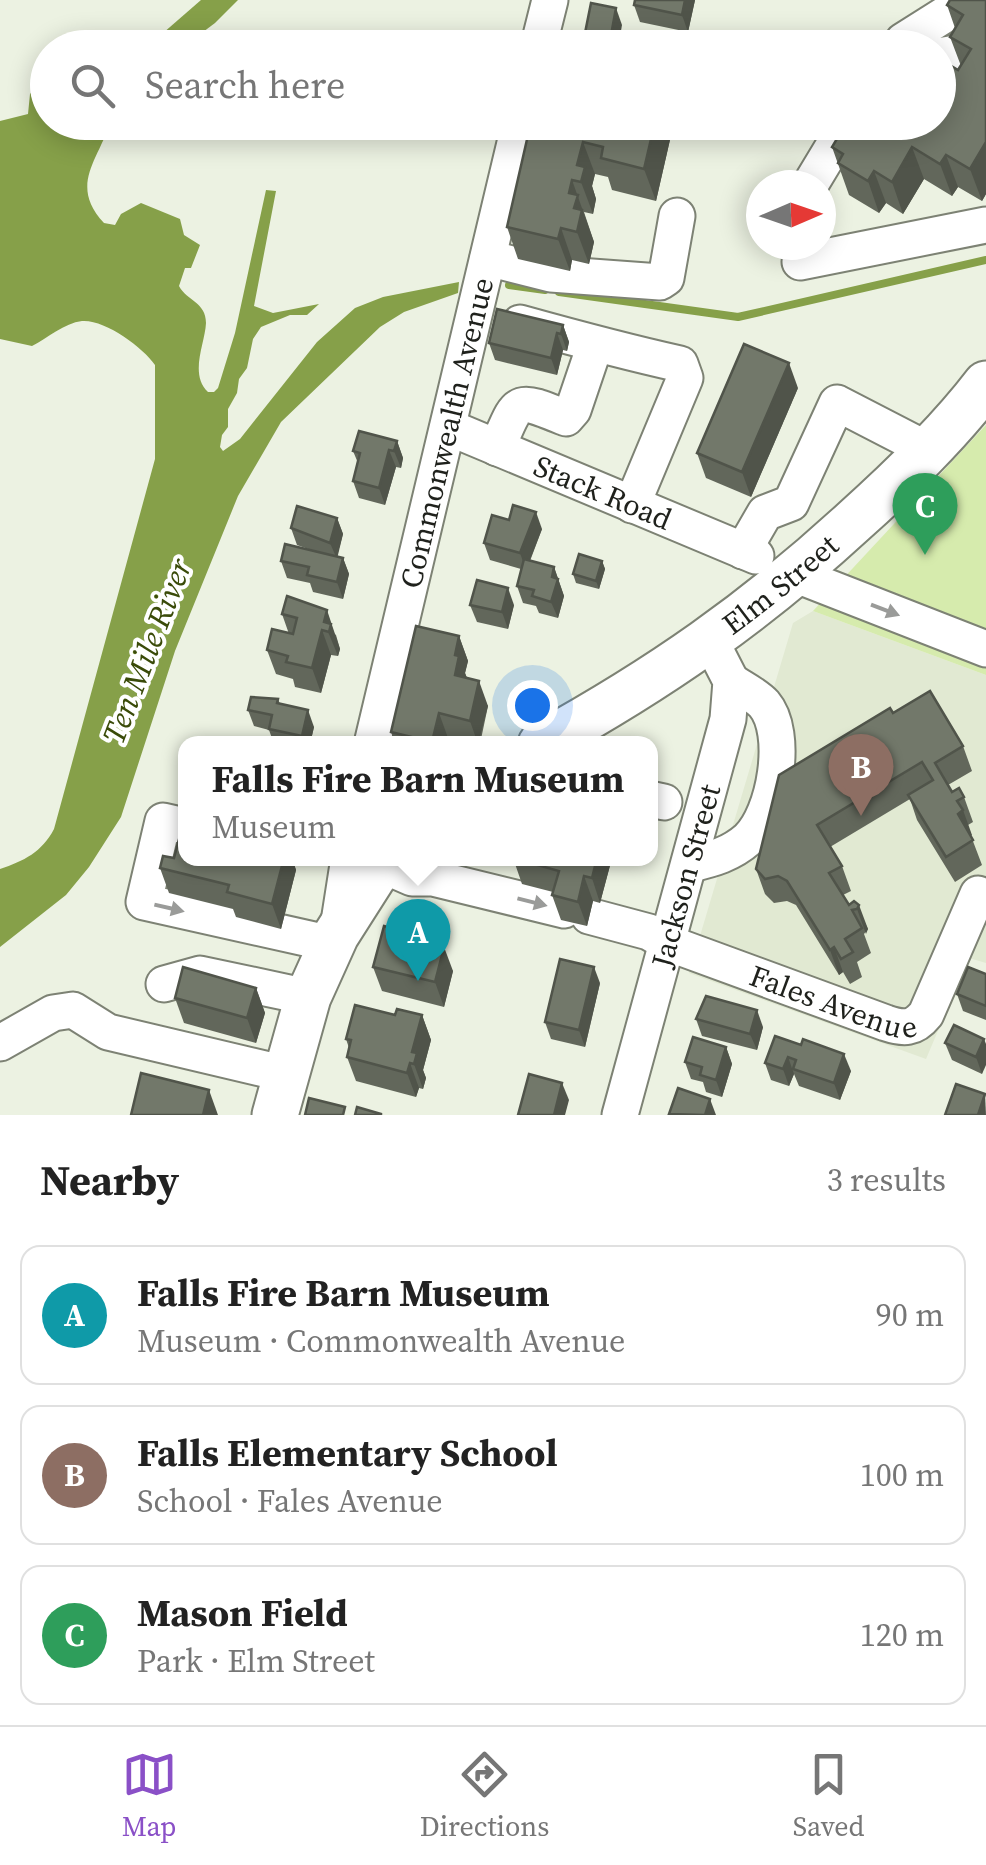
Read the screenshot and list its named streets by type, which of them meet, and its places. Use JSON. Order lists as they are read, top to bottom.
{
  "streets": {
    "main road": ["Elm Street"],
    "street": [
      "Commonwealth Avenue",
      "Stack Road",
      "Jackson Street",
      "Fales Avenue"
    ]
  },
  "crossings": [
    ["Commonwealth Avenue", "Stack Road"],
    ["Stack Road", "Elm Street"],
    ["Jackson Street", "Fales Avenue"]
  ],
  "one_way": ["Stack Road"],
  "water": ["Ten Mile River"],
  "north": "right",
  "page": {
    "search": "Search here",
    "pins": ["C", "B", "A"],
    "popup": ["Falls Fire Barn Museum", "Museum"],
    "heading": ["Nearby", "3 results"],
    "list": [
      {
        "mark": "A",
        "name": "Falls Fire Barn Museum",
        "note": "Museum · Commonwealth Avenue",
        "value": "90 m"
      },
      {
        "mark": "B",
        "name": "Falls Elementary School",
        "note": "School · Fales Avenue",
        "value": "100 m"
      },
      {
        "mark": "C",
        "name": "Mason Field",
        "note": "Park · Elm Street",
        "value": "120 m"
      }
    ],
    "nav": ["Map", "Directions", "Saved"]
  }
}
